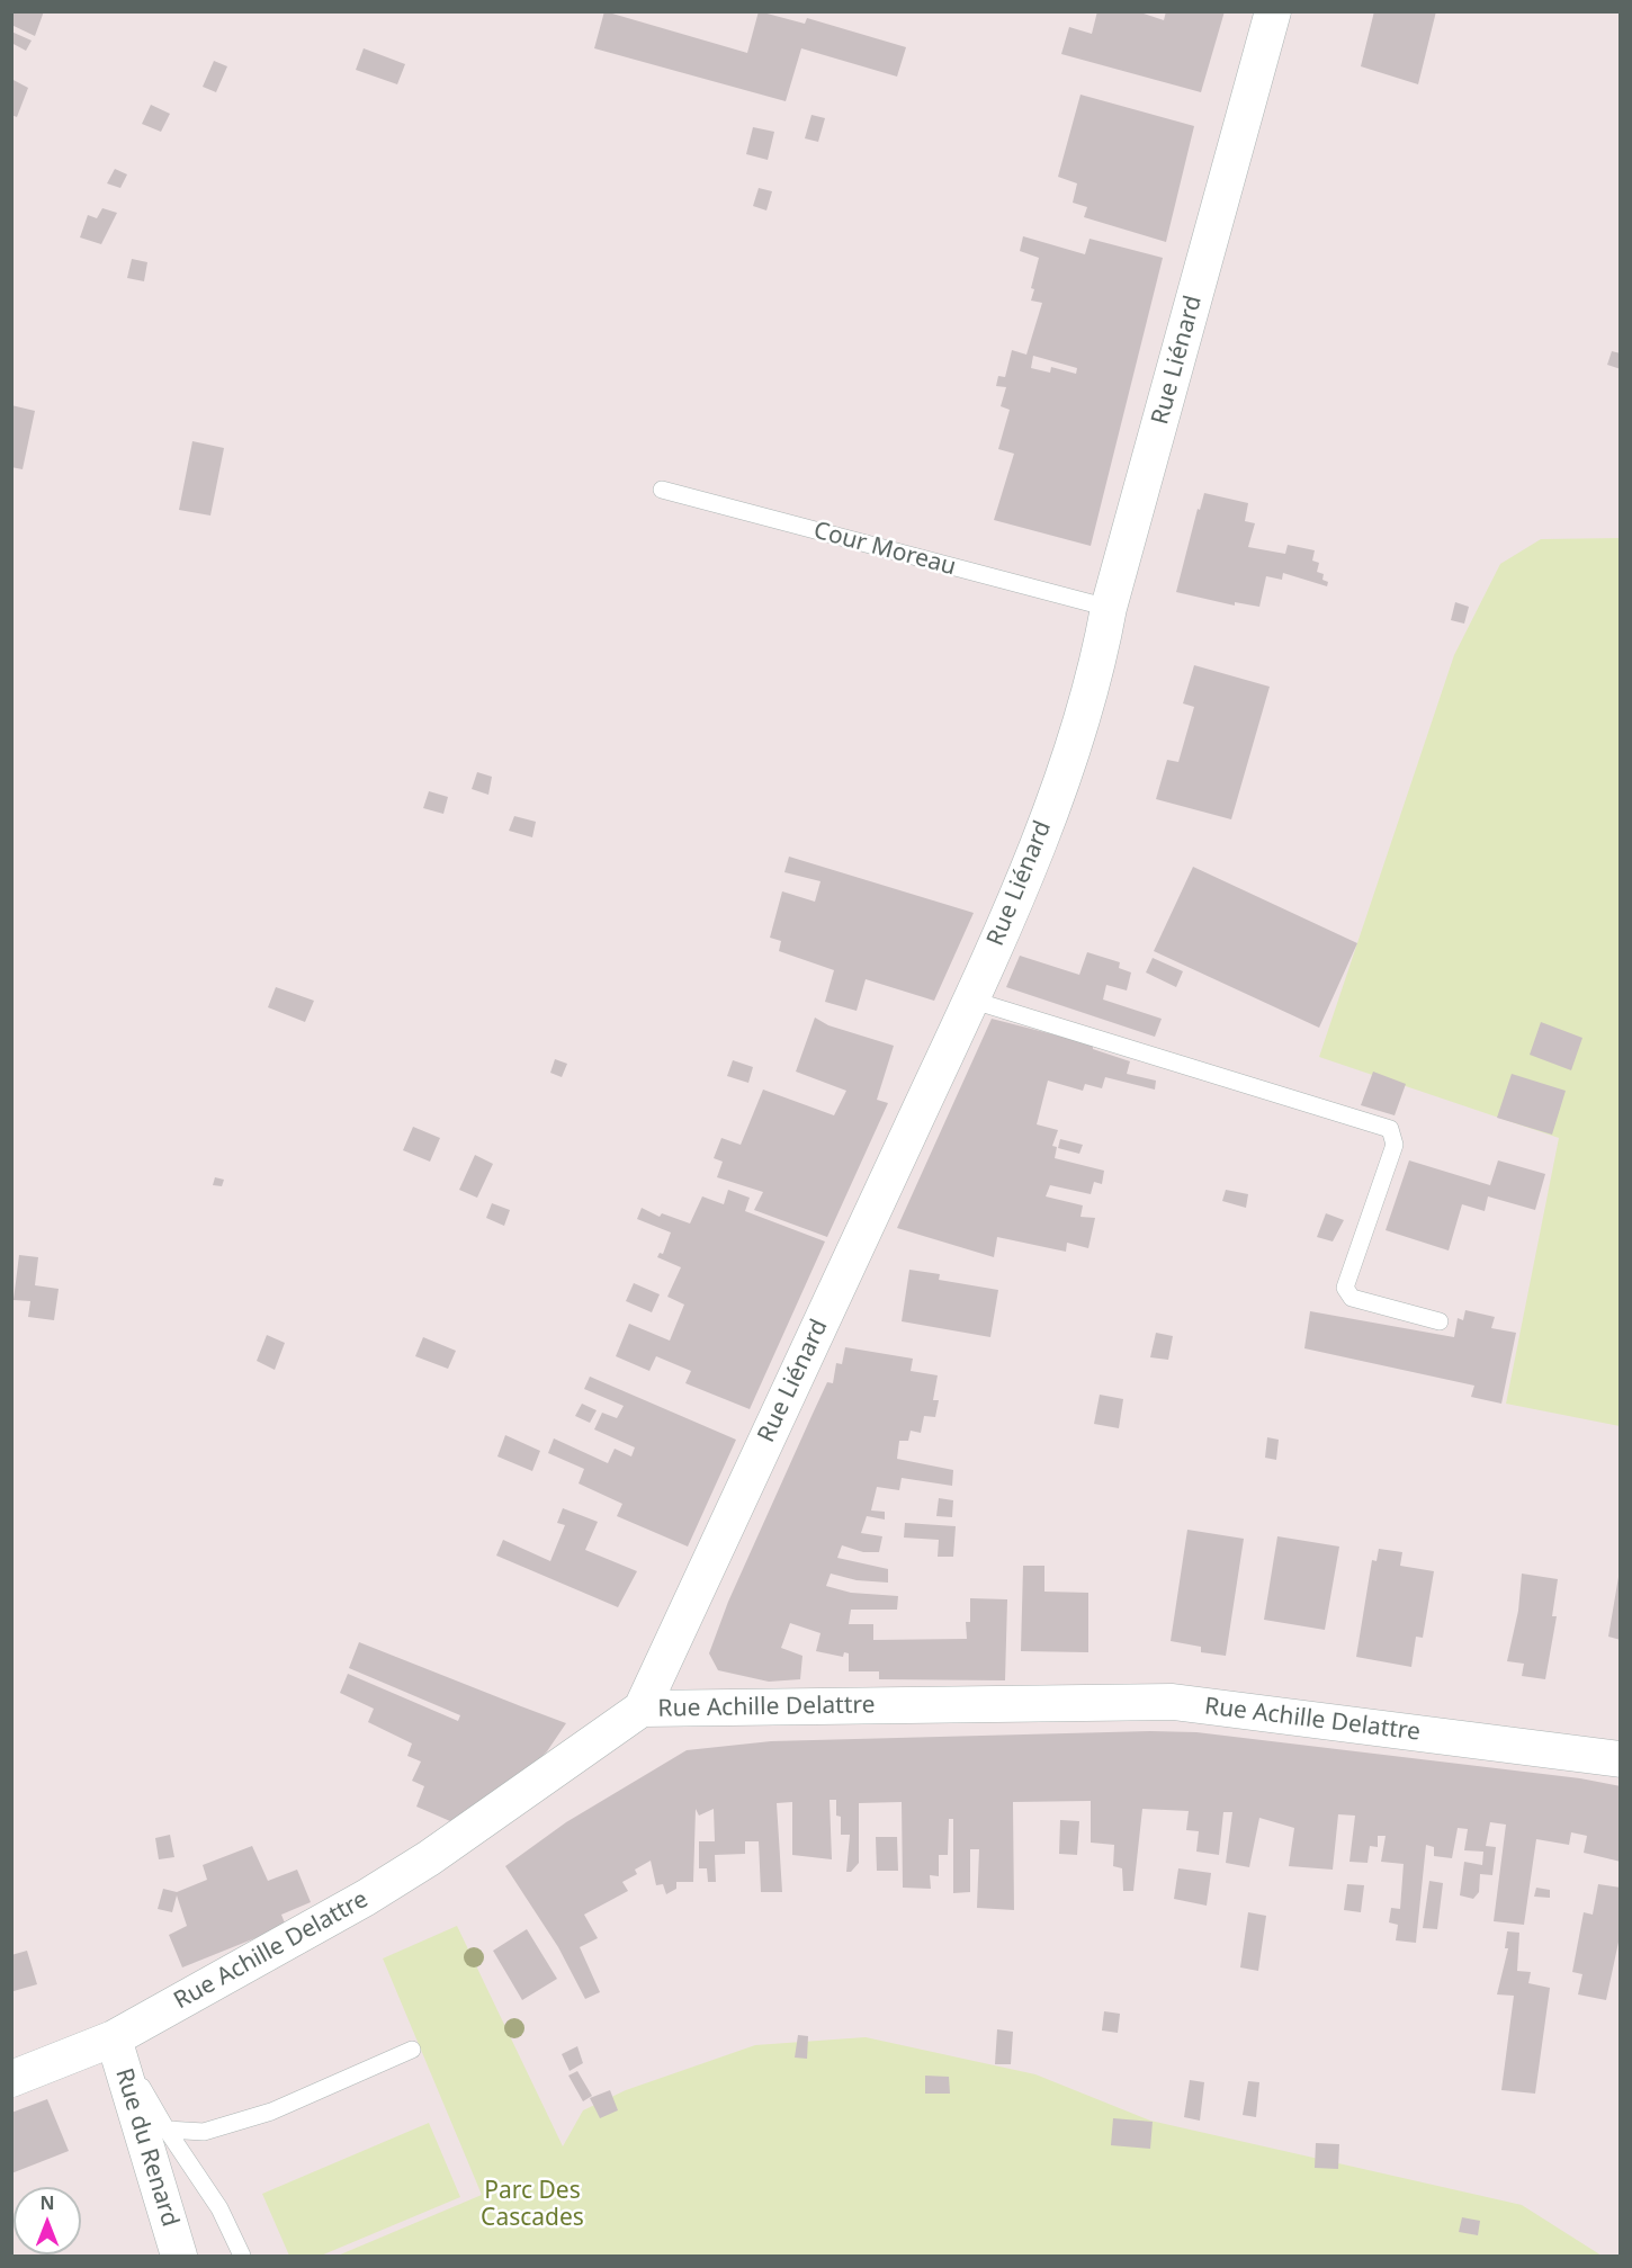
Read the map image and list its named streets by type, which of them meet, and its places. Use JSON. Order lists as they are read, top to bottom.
{
  "streets": {
    "street": ["Rue Liénard", "Rue Achille Delattre", "Rue du Renard"],
    "lane": ["Cour Moreau"]
  },
  "crossings": [
    ["Rue Liénard", "Cour Moreau"],
    ["Rue Liénard", "Rue Achille Delattre"],
    ["Rue Achille Delattre", "Rue du Renard"]
  ],
  "parks": ["Parc Des Cascades"],
  "north": "top"
}
